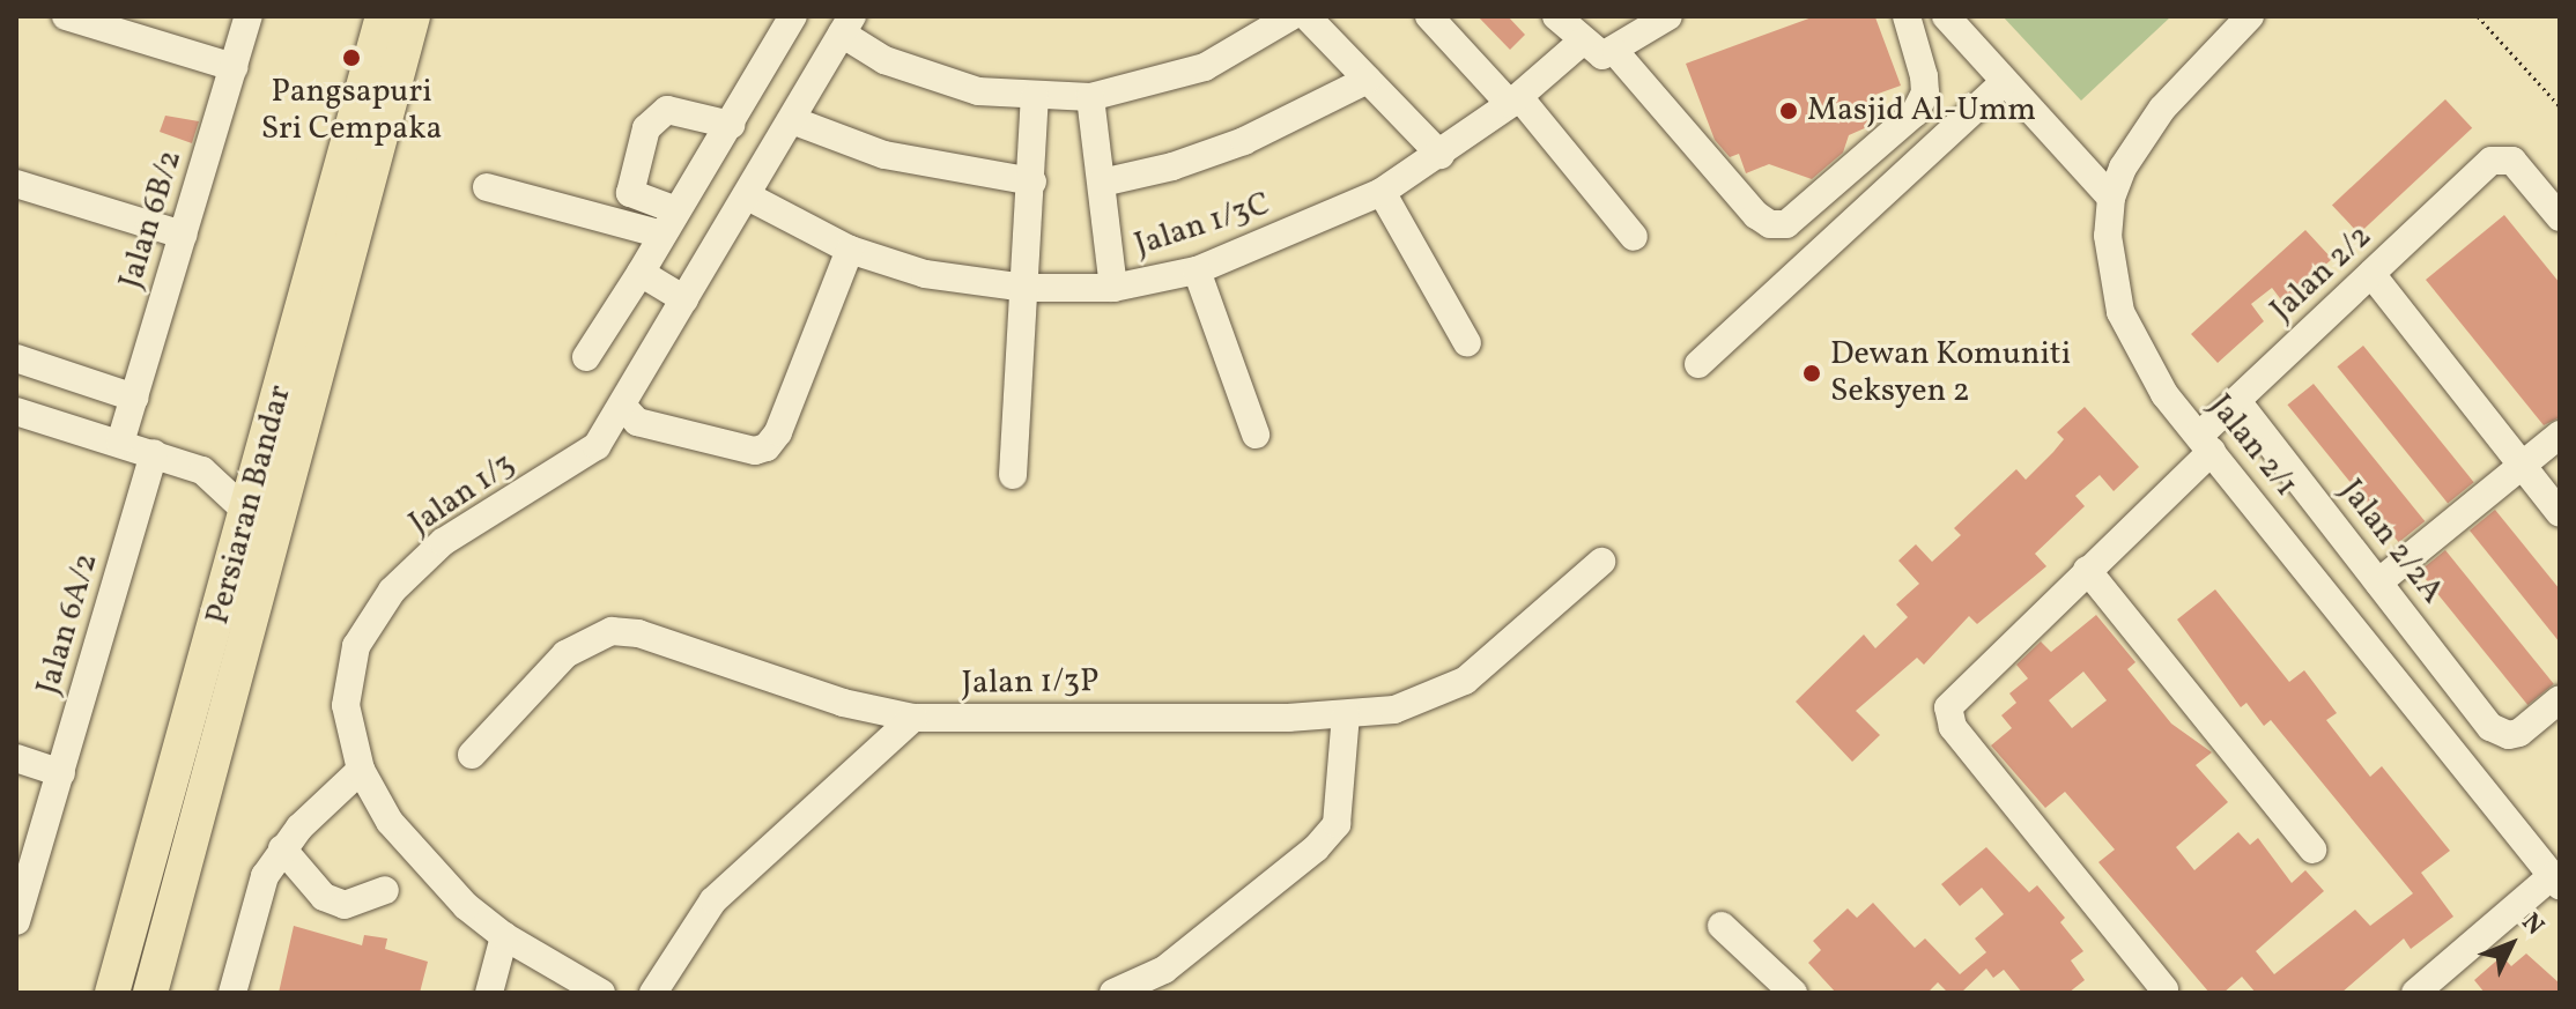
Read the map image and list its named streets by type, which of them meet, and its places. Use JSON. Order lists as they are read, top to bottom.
{
  "streets": {
    "main road": ["Persiaran Bandar"],
    "street": [
      "Jalan 6B/2",
      "Jalan 1/3C",
      "Jalan 2/2",
      "Jalan 2/1",
      "Jalan 1/3",
      "Jalan 2/2A",
      "Jalan 6A/2",
      "Jalan 1/3P"
    ]
  },
  "crossings": [
    ["Jalan 1/3C", "Jalan 1/3"],
    ["Jalan 2/2", "Jalan 2/1"],
    ["Jalan 2/2", "Jalan 2/2A"]
  ],
  "places": ["Pangsapuri Sri Cempaka", "Masjid Al-Umm", "Dewan Komuniti Seksyen 2"],
  "north": "top right"
}
